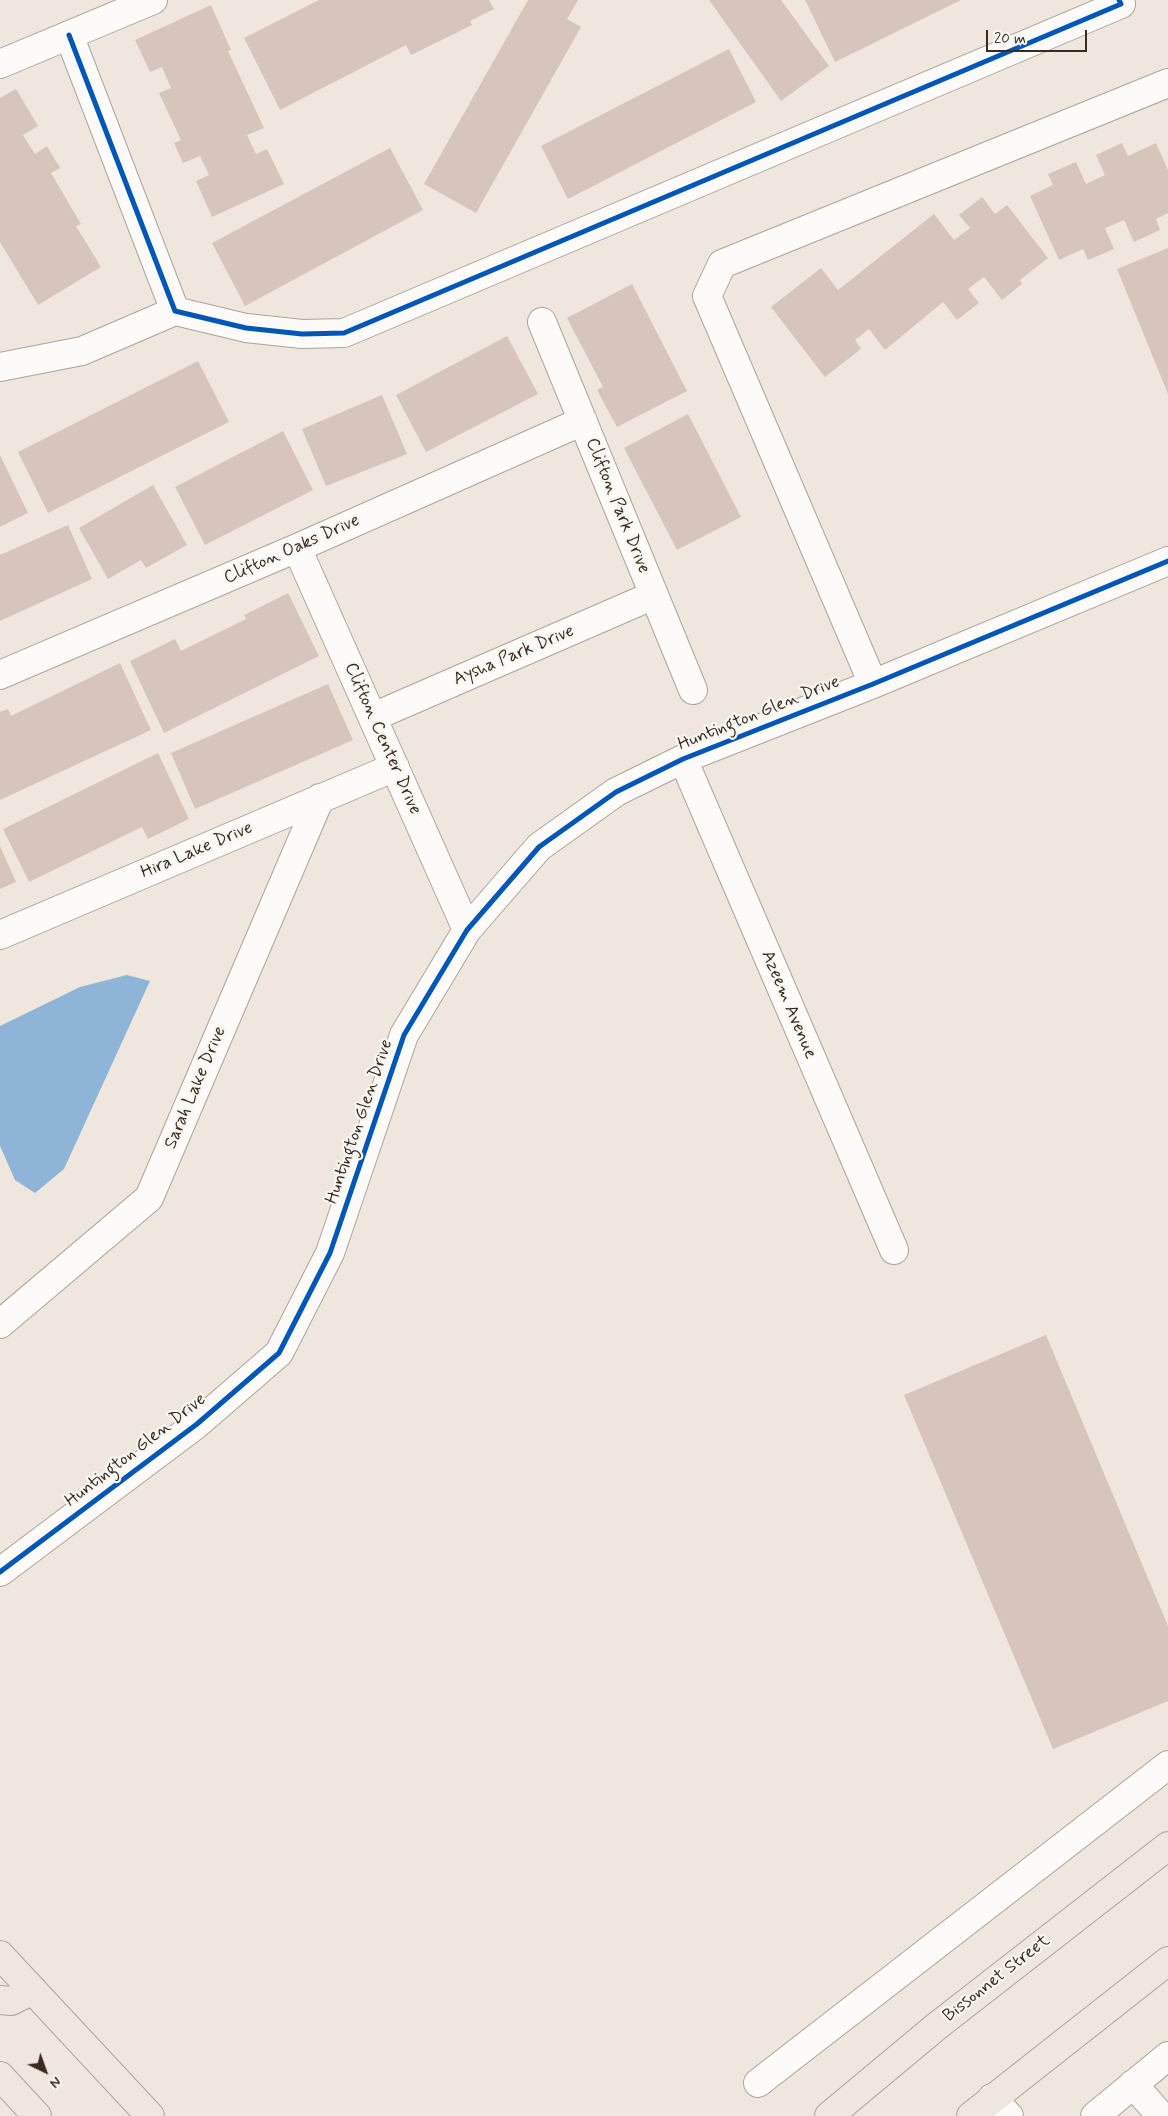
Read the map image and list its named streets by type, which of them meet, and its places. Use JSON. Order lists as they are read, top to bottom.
{
  "streets": {
    "main road": ["Bissonnet Street"],
    "street": [
      "Clifton Park Drive",
      "Clifton Oaks Drive",
      "Aysha Park Drive",
      "Huntington Glen Drive",
      "Clifton Center Drive",
      "Hira Lake Drive",
      "Azeem Avenue",
      "Sarah Lake Drive"
    ]
  },
  "crossings": [
    ["Clifton Park Drive", "Clifton Oaks Drive"],
    ["Clifton Park Drive", "Aysha Park Drive"],
    ["Clifton Oaks Drive", "Clifton Center Drive"],
    ["Aysha Park Drive", "Clifton Center Drive"],
    ["Huntington Glen Drive", "Clifton Center Drive"],
    ["Huntington Glen Drive", "Azeem Avenue"],
    ["Clifton Center Drive", "Hira Lake Drive"],
    ["Hira Lake Drive", "Sarah Lake Drive"]
  ],
  "scale_bar": "20 m",
  "north": "bottom right"
}
